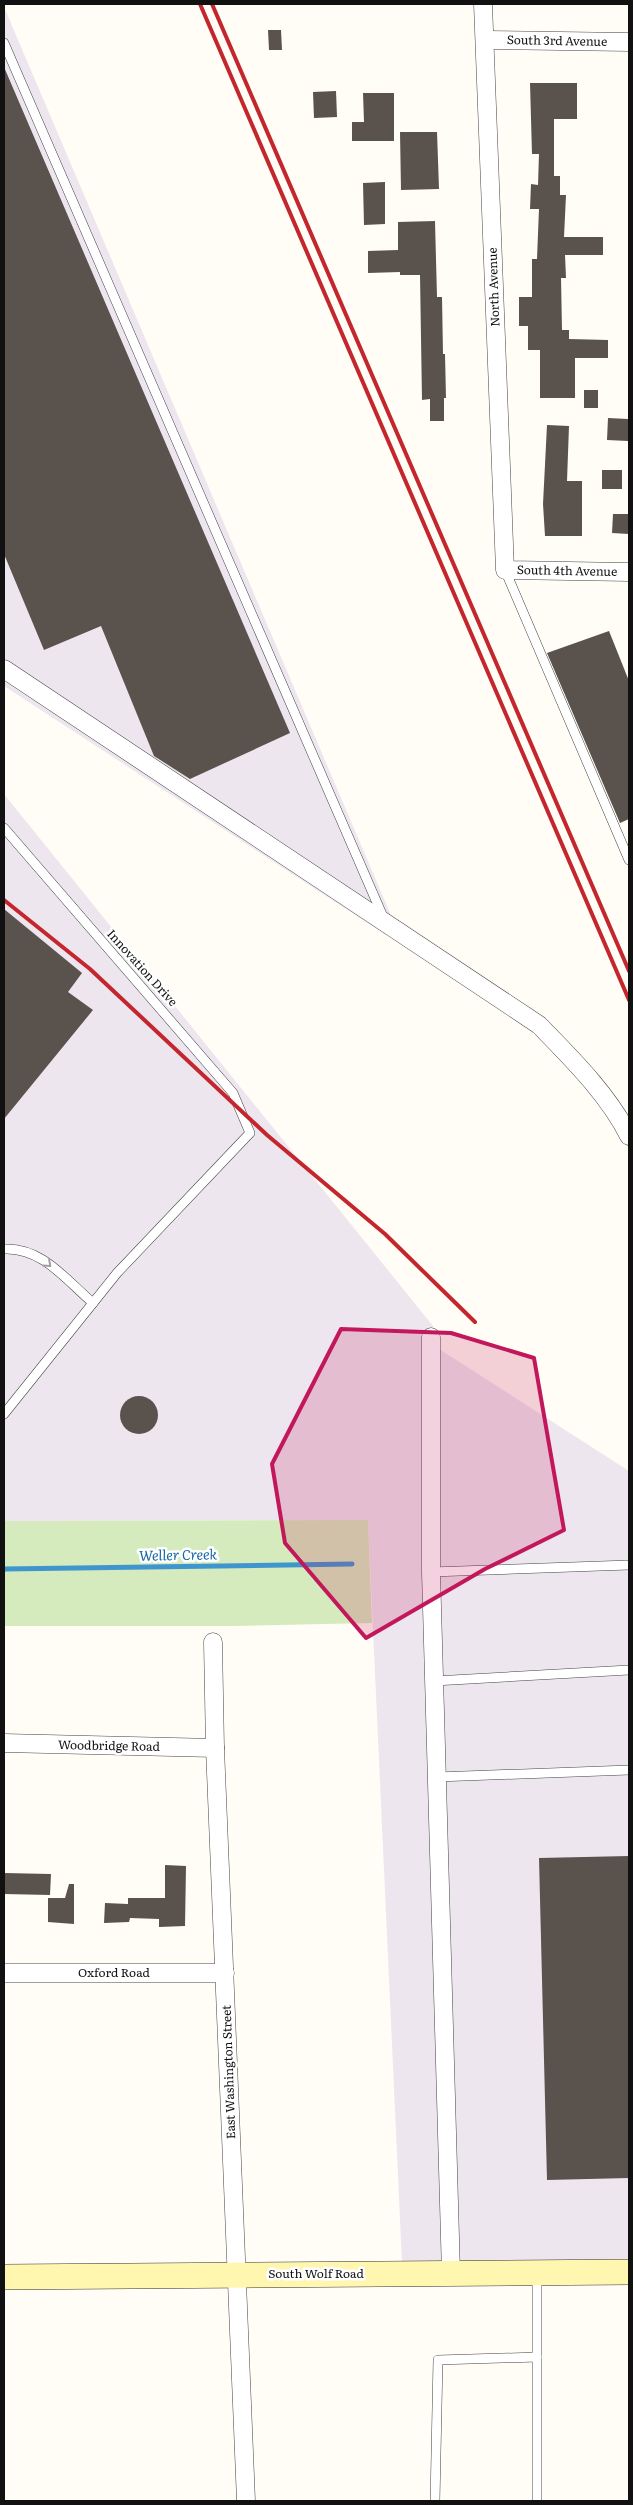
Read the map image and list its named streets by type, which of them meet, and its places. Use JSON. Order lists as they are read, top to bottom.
{
  "streets": {
    "main road": ["South Wolf Road"],
    "street": [
      "South 3rd Avenue",
      "North Avenue",
      "South 4th Avenue",
      "Woodbridge Road",
      "Oxford Road",
      "East Washington Street"
    ],
    "lane": ["Innovation Drive"]
  },
  "crossings": [
    ["South 3rd Avenue", "North Avenue"],
    ["North Avenue", "South 4th Avenue"],
    ["Woodbridge Road", "East Washington Street"],
    ["Oxford Road", "East Washington Street"],
    ["East Washington Street", "South Wolf Road"]
  ],
  "water": ["Weller Creek"]
}
